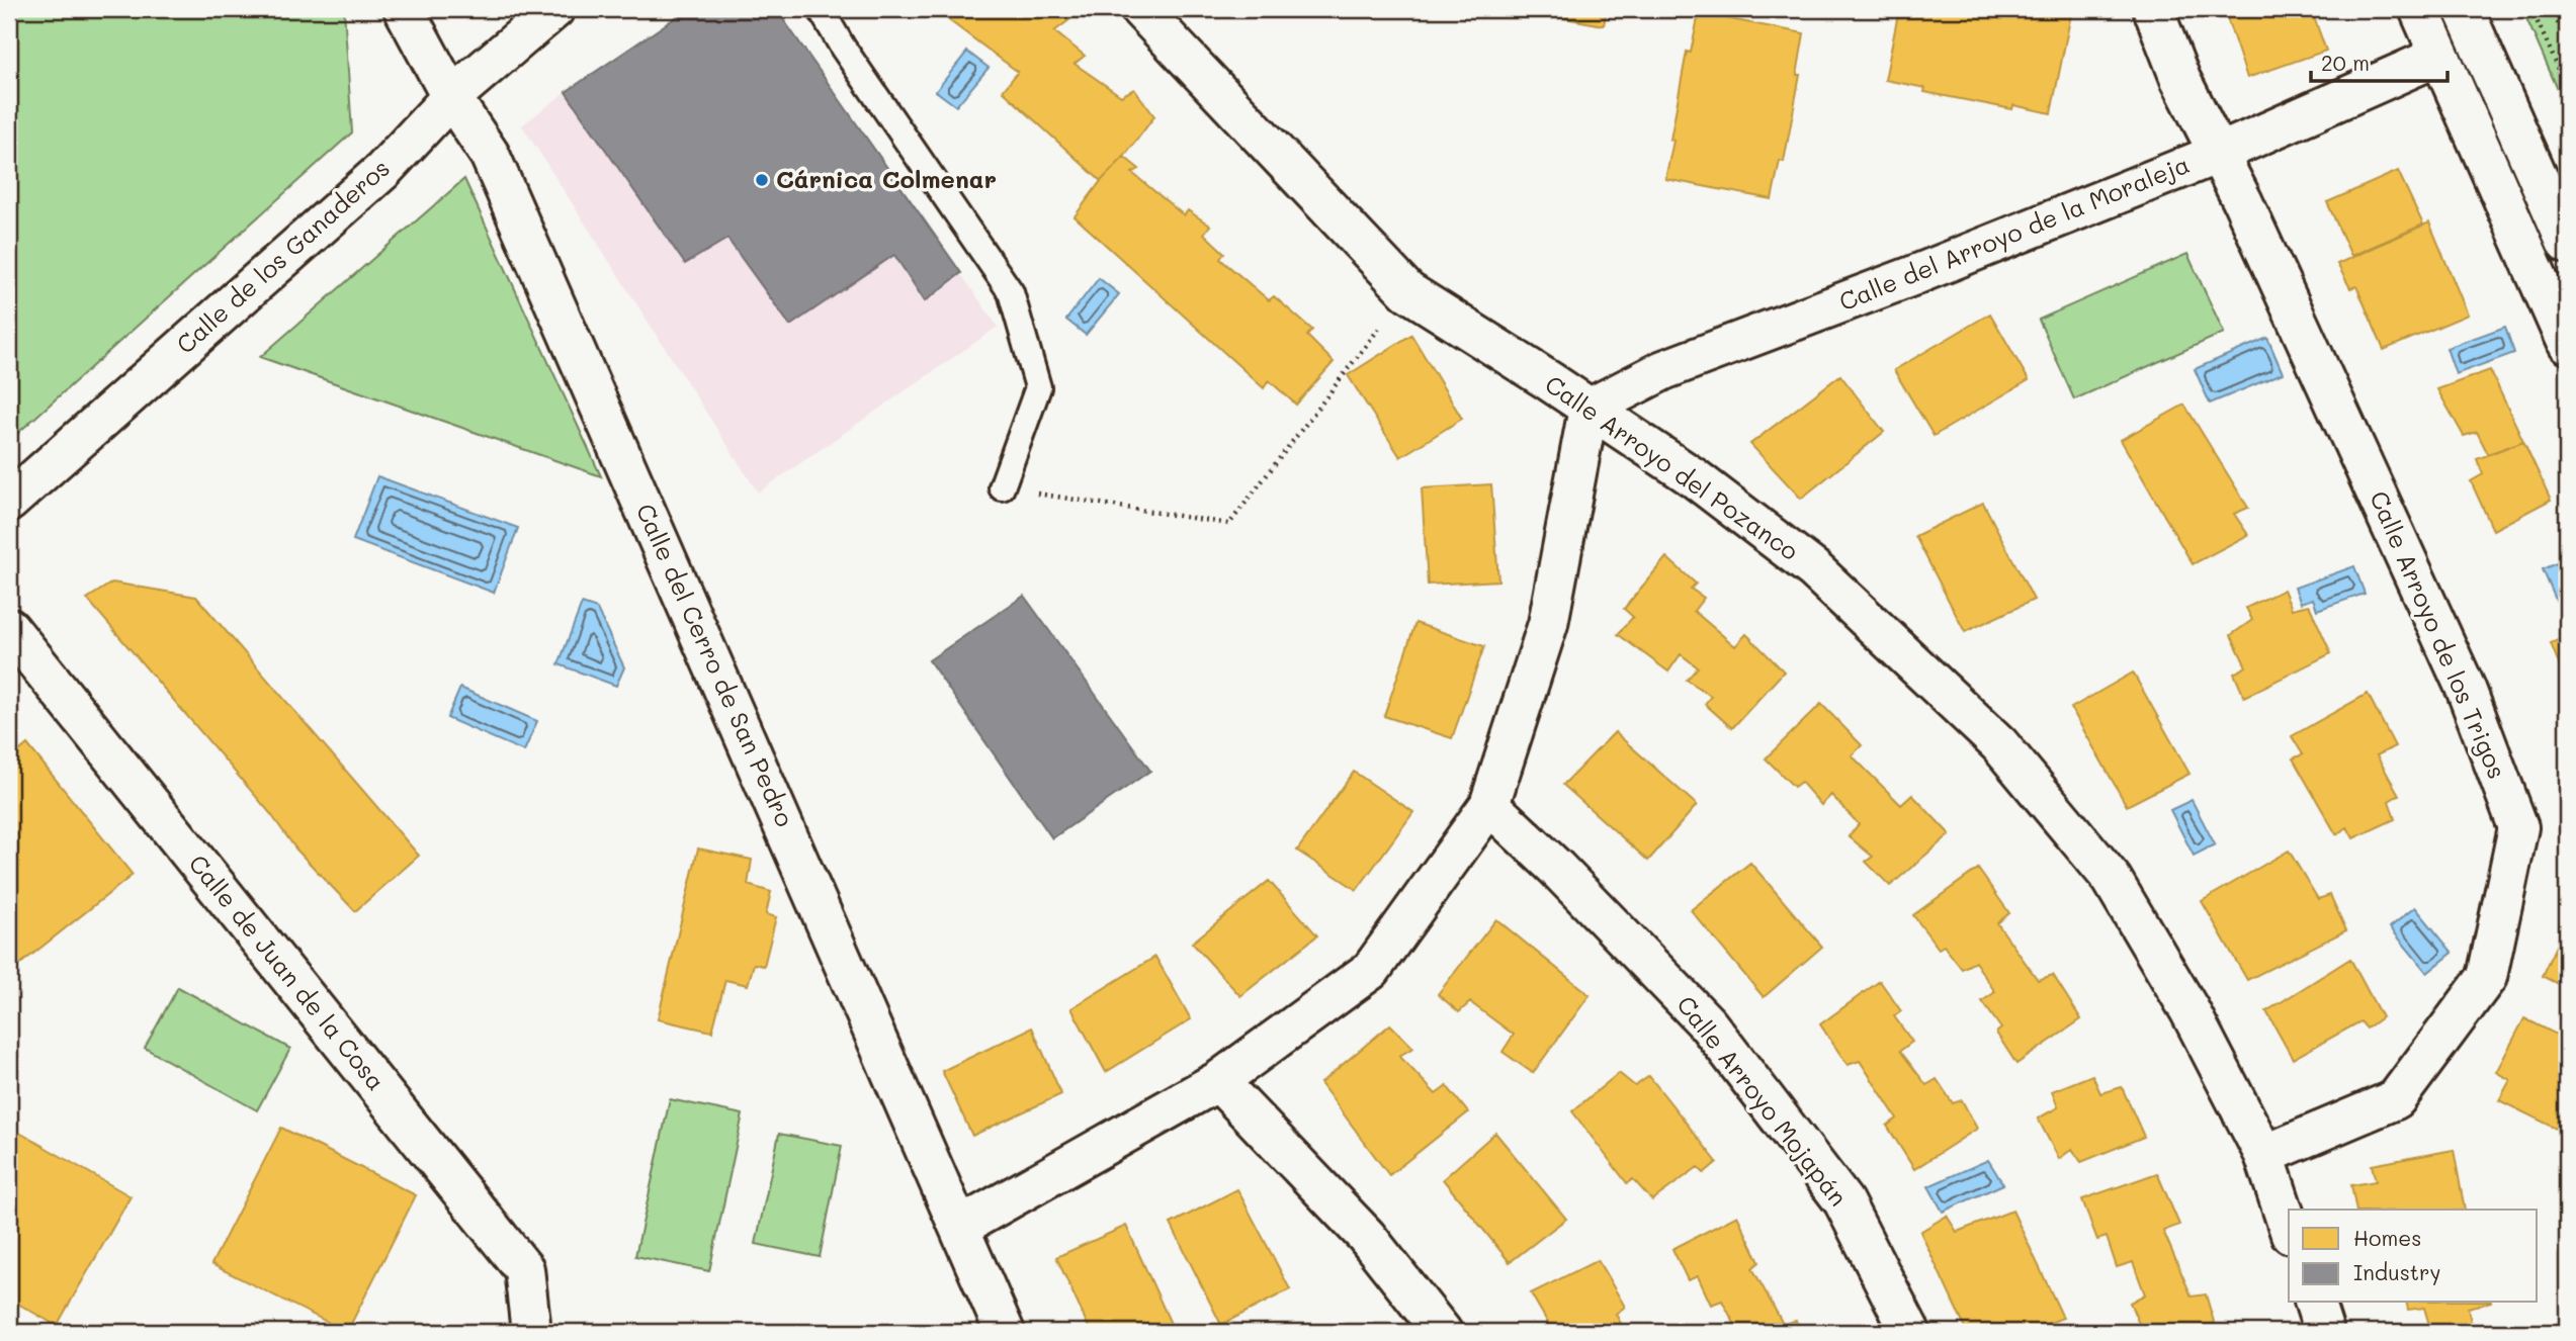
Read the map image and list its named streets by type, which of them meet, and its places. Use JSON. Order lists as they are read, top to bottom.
{
  "streets": {
    "street": [
      "Calle del Arroyo de la Moraleja",
      "Calle de los Ganaderos",
      "Calle Arroyo del Pozanco",
      "Calle Arroyo de los Trigos",
      "Calle del Cerro de San Pedro",
      "Calle de Juan de la Cosa",
      "Calle Arroyo Mojapán"
    ]
  },
  "crossings": [
    ["Calle del Arroyo de la Moraleja", "Calle Arroyo del Pozanco"],
    ["Calle del Arroyo de la Moraleja", "Calle Arroyo de los Trigos"],
    ["Calle de los Ganaderos", "Calle del Cerro de San Pedro"],
    ["Calle Arroyo del Pozanco", "Calle Arroyo de los Trigos"]
  ],
  "places": ["Cárnica Colmenar"],
  "legend": ["Homes", "Industry"],
  "scale_bar": "20 m"
}
